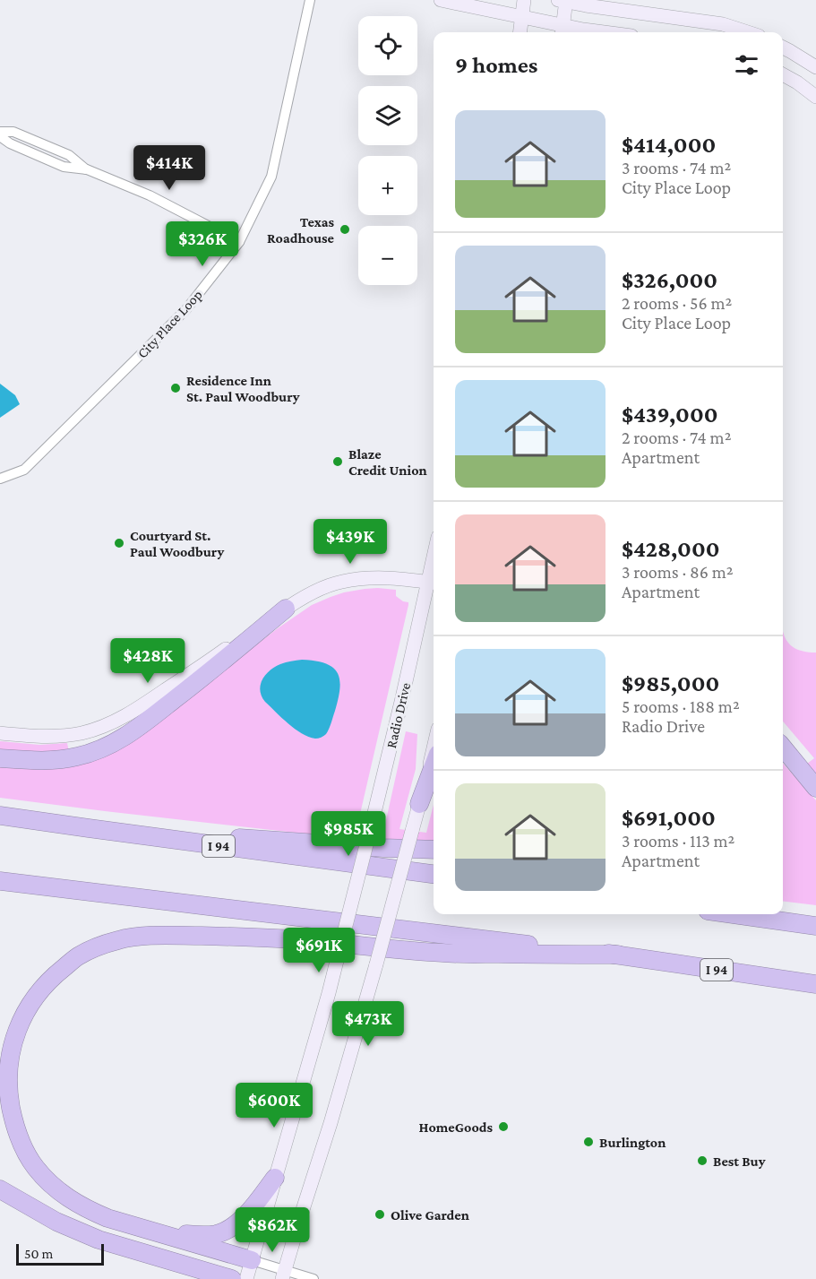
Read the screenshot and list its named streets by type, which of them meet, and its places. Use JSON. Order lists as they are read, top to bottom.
{
  "streets": {
    "highway": ["I 94"],
    "main road": ["Radio Drive"],
    "street": ["City Place Loop"]
  },
  "places": [
    "Texas Roadhouse",
    "Residence Inn St. Paul Woodbury",
    "Blaze Credit Union",
    "Courtyard St. Paul Woodbury",
    "HomeGoods",
    "Burlington",
    "Best Buy",
    "Olive Garden"
  ],
  "scale_bar": "50 m",
  "page": {
    "map_buttons": ["+", "−"],
    "heading": "9 homes",
    "list": [
      {
        "name": "$414,000",
        "note": "3 rooms · 74 m² · City Place Loop"
      },
      {
        "name": "$326,000",
        "note": "2 rooms · 56 m² · City Place Loop"
      },
      {
        "name": "$439,000",
        "note": "2 rooms · 74 m² · Apartment"
      },
      {
        "name": "$428,000",
        "note": "3 rooms · 86 m² · Apartment"
      },
      {
        "name": "$985,000",
        "note": "5 rooms · 188 m² · Radio Drive"
      },
      {
        "name": "$691,000",
        "note": "3 rooms · 113 m² · Apartment"
      }
    ],
    "price": [
      "$414K",
      "$326K",
      "$439K",
      "$428K",
      "$985K",
      "$691K",
      "$473K",
      "$600K",
      "$862K"
    ],
    "scale": "50 m"
  }
}
